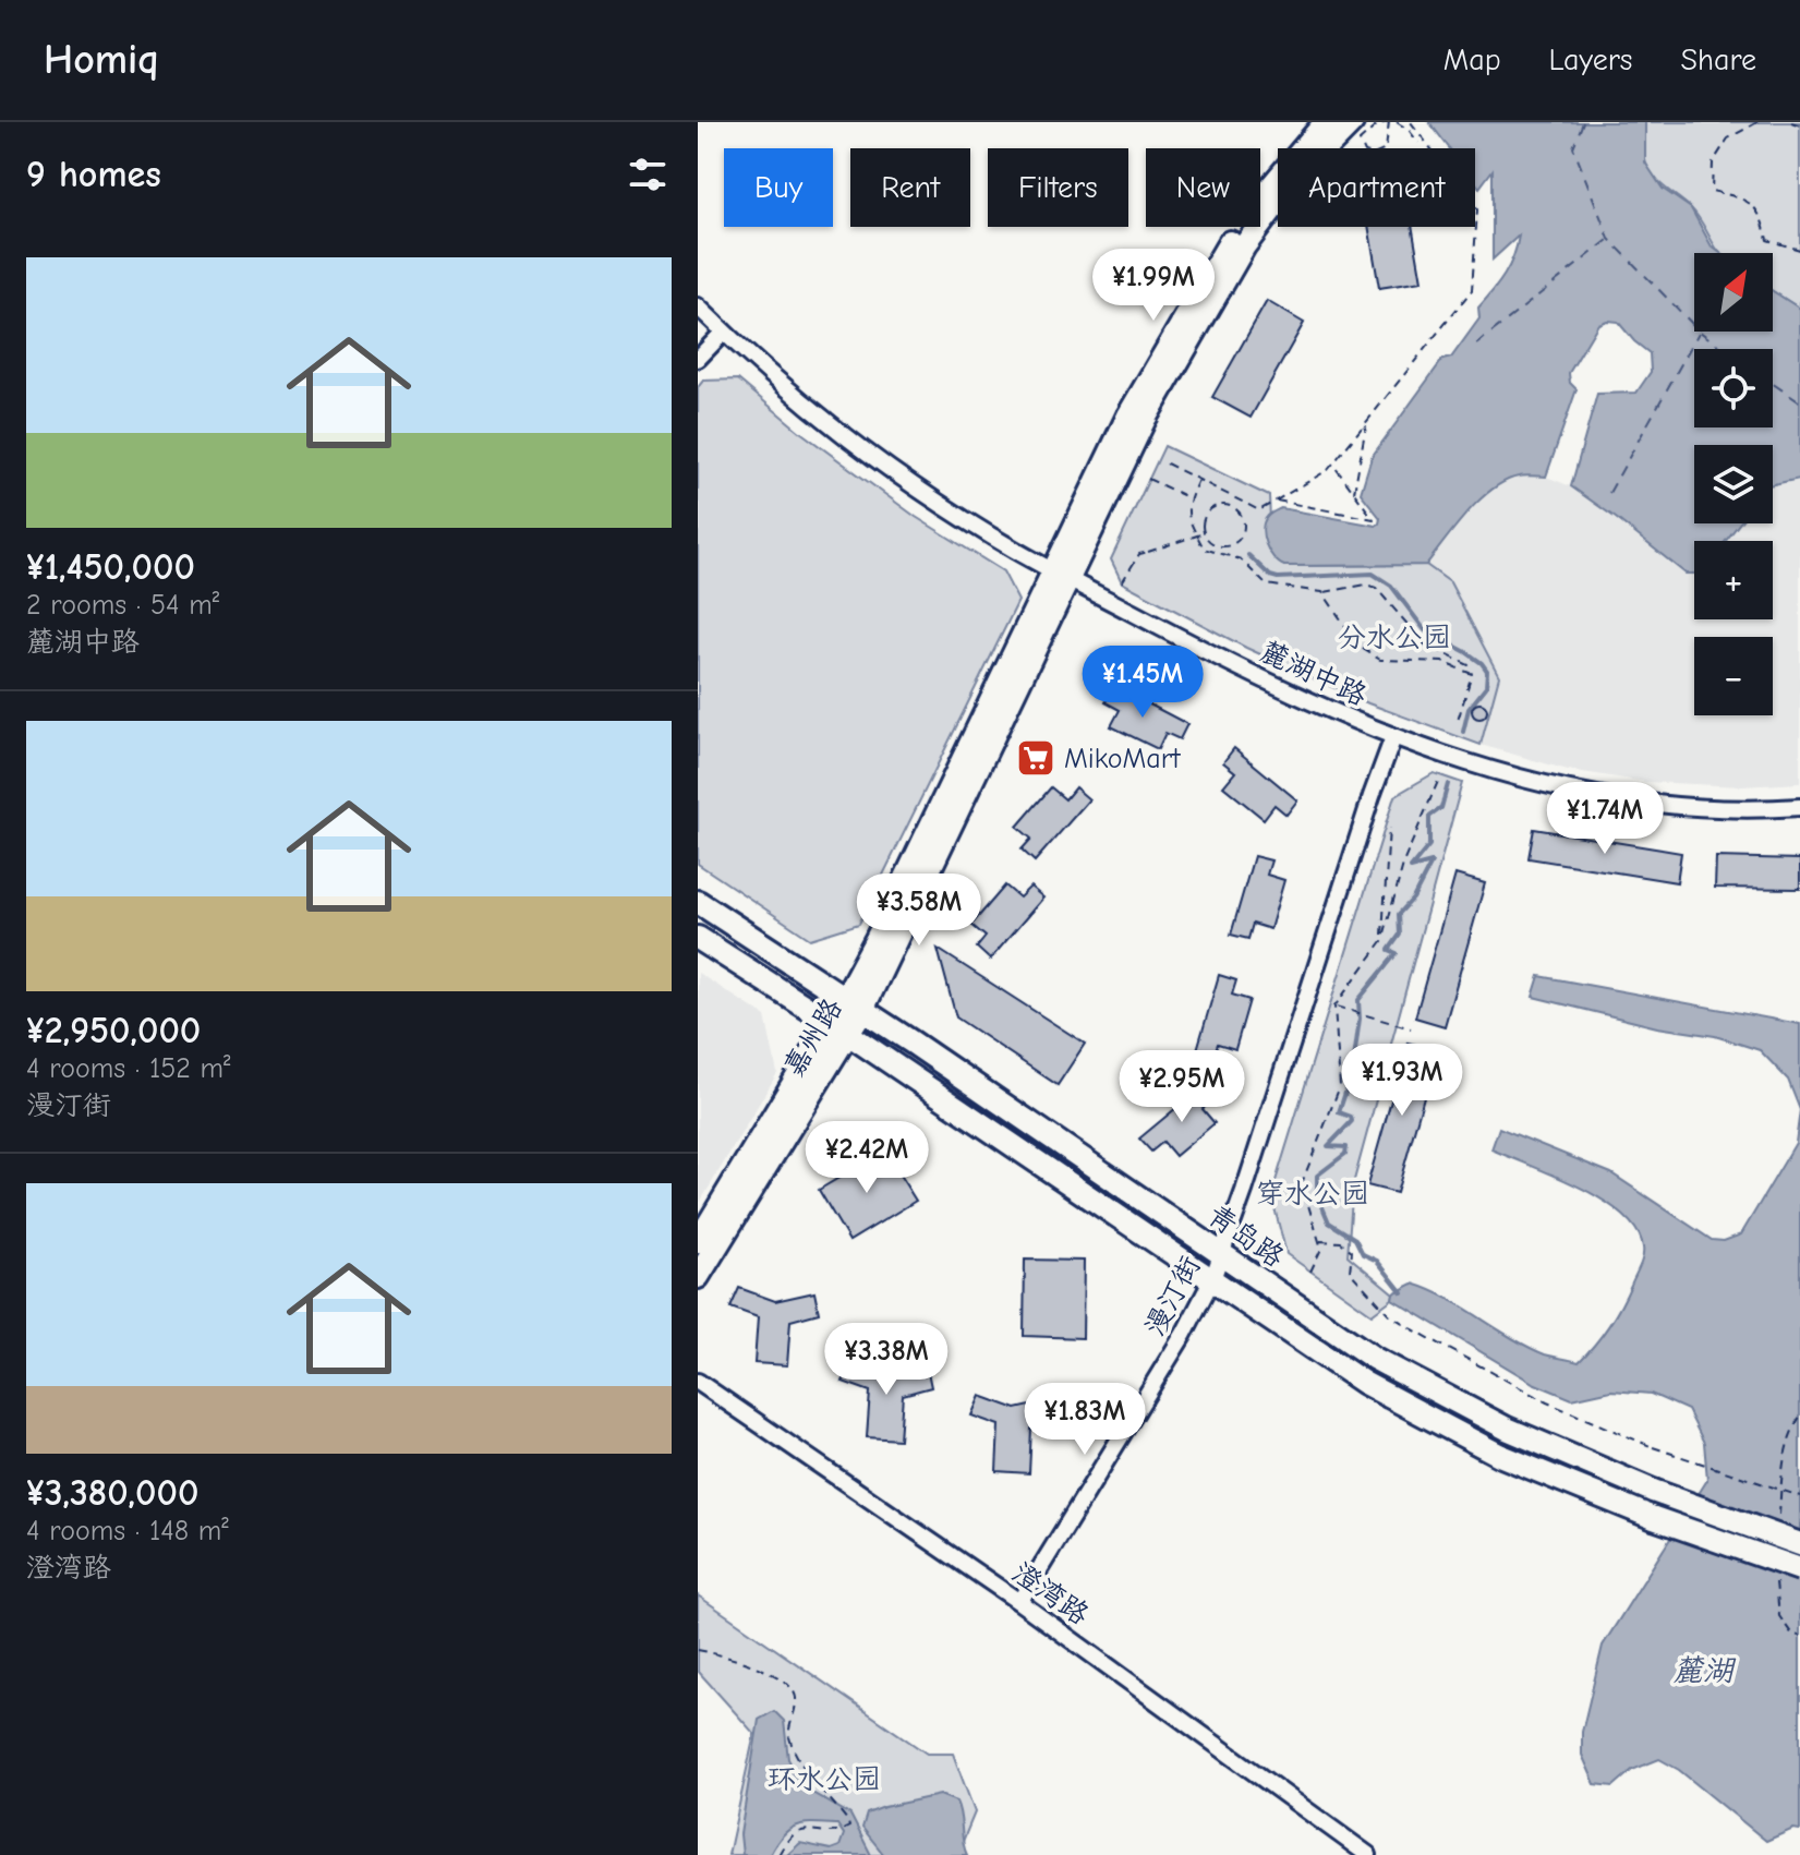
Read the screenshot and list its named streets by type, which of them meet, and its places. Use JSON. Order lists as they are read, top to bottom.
{
  "streets": {
    "main road": ["嘉州路", "青岛路"],
    "street": ["麓湖中路", "漫汀街", "澄湾路"]
  },
  "crossings": [
    ["麓湖中路", "嘉州路"],
    ["麓湖中路", "漫汀街"],
    ["嘉州路", "青岛路"],
    ["青岛路", "漫汀街"],
    ["漫汀街", "澄湾路"]
  ],
  "water": ["麓湖"],
  "parks": ["分水公园", "穿水公园", "环水公园"],
  "places": {
    "supermarket": ["MikoMart"]
  },
  "north": "top right",
  "page": {
    "header": "Homiq",
    "nav": ["Map", "Layers", "Share"],
    "heading": "9 homes",
    "chip": [
      "Buy",
      "Rent",
      "Filters",
      "New",
      "Apartment"
    ],
    "list": [
      {
        "name": "¥1,450,000",
        "note": "2 rooms · 54 m² · 麓湖中路"
      },
      {
        "name": "¥2,950,000",
        "note": "4 rooms · 152 m² · 漫汀街"
      },
      {
        "name": "¥3,380,000",
        "note": "4 rooms · 148 m² · 澄湾路"
      }
    ],
    "price": [
      "¥1.99M",
      "¥1.45M",
      "¥1.74M",
      "¥3.58M",
      "¥1.93M",
      "¥2.95M",
      "¥2.42M",
      "¥3.38M",
      "¥1.83M"
    ],
    "map_buttons": ["+", "−"]
  }
}
